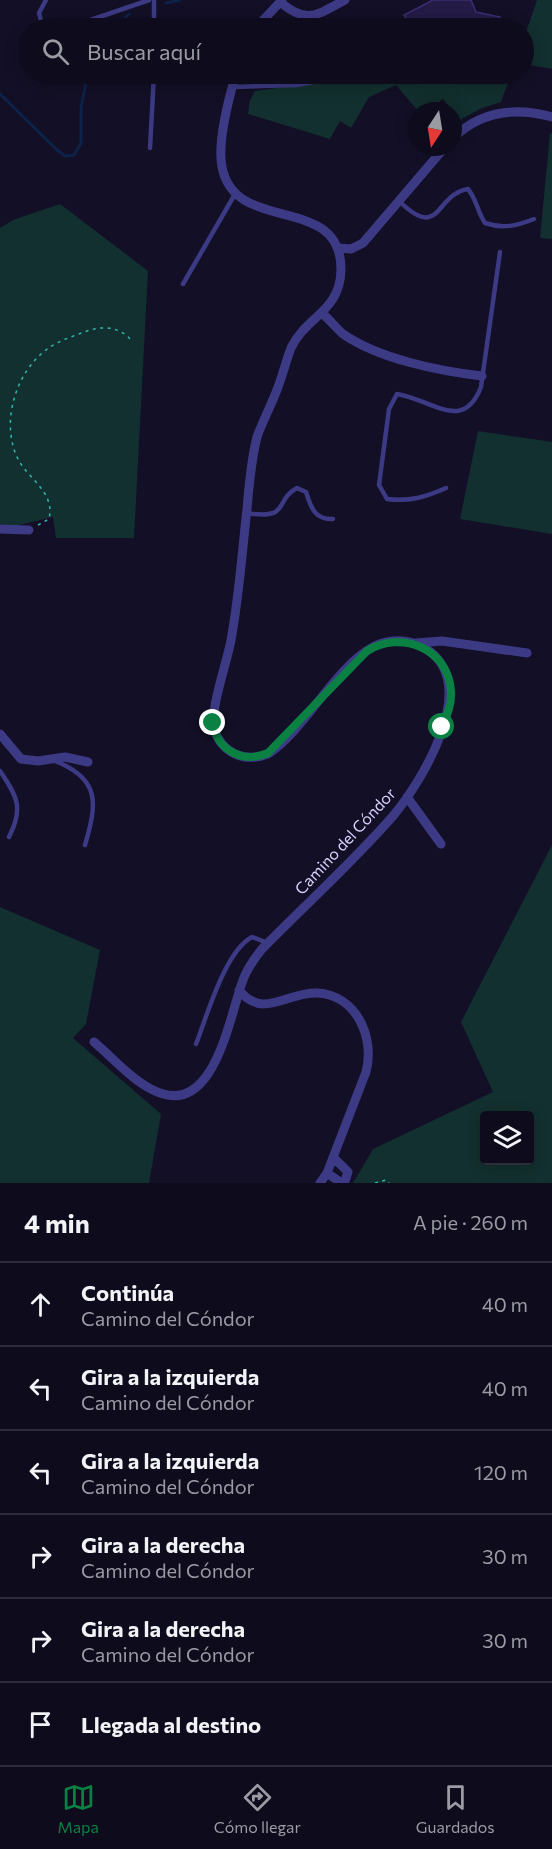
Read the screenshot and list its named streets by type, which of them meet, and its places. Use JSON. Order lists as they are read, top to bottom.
{
  "streets": {
    "street": ["Camino del Cóndor"]
  },
  "north": "bottom",
  "page": {
    "search": "Buscar aquí",
    "heading": ["4 min", "A pie · 260 m"],
    "list": [
      ["Continúa", "Camino del Cóndor", "40 m"],
      ["Gira a la izquierda", "Camino del Cóndor", "40 m"],
      ["Gira a la izquierda", "Camino del Cóndor", "120 m"],
      ["Gira a la derecha", "Camino del Cóndor", "30 m"],
      ["Gira a la derecha", "Camino del Cóndor", "30 m"],
      "Llegada al destino"
    ],
    "nav": ["Mapa", "Cómo llegar", "Guardados"]
  }
}
